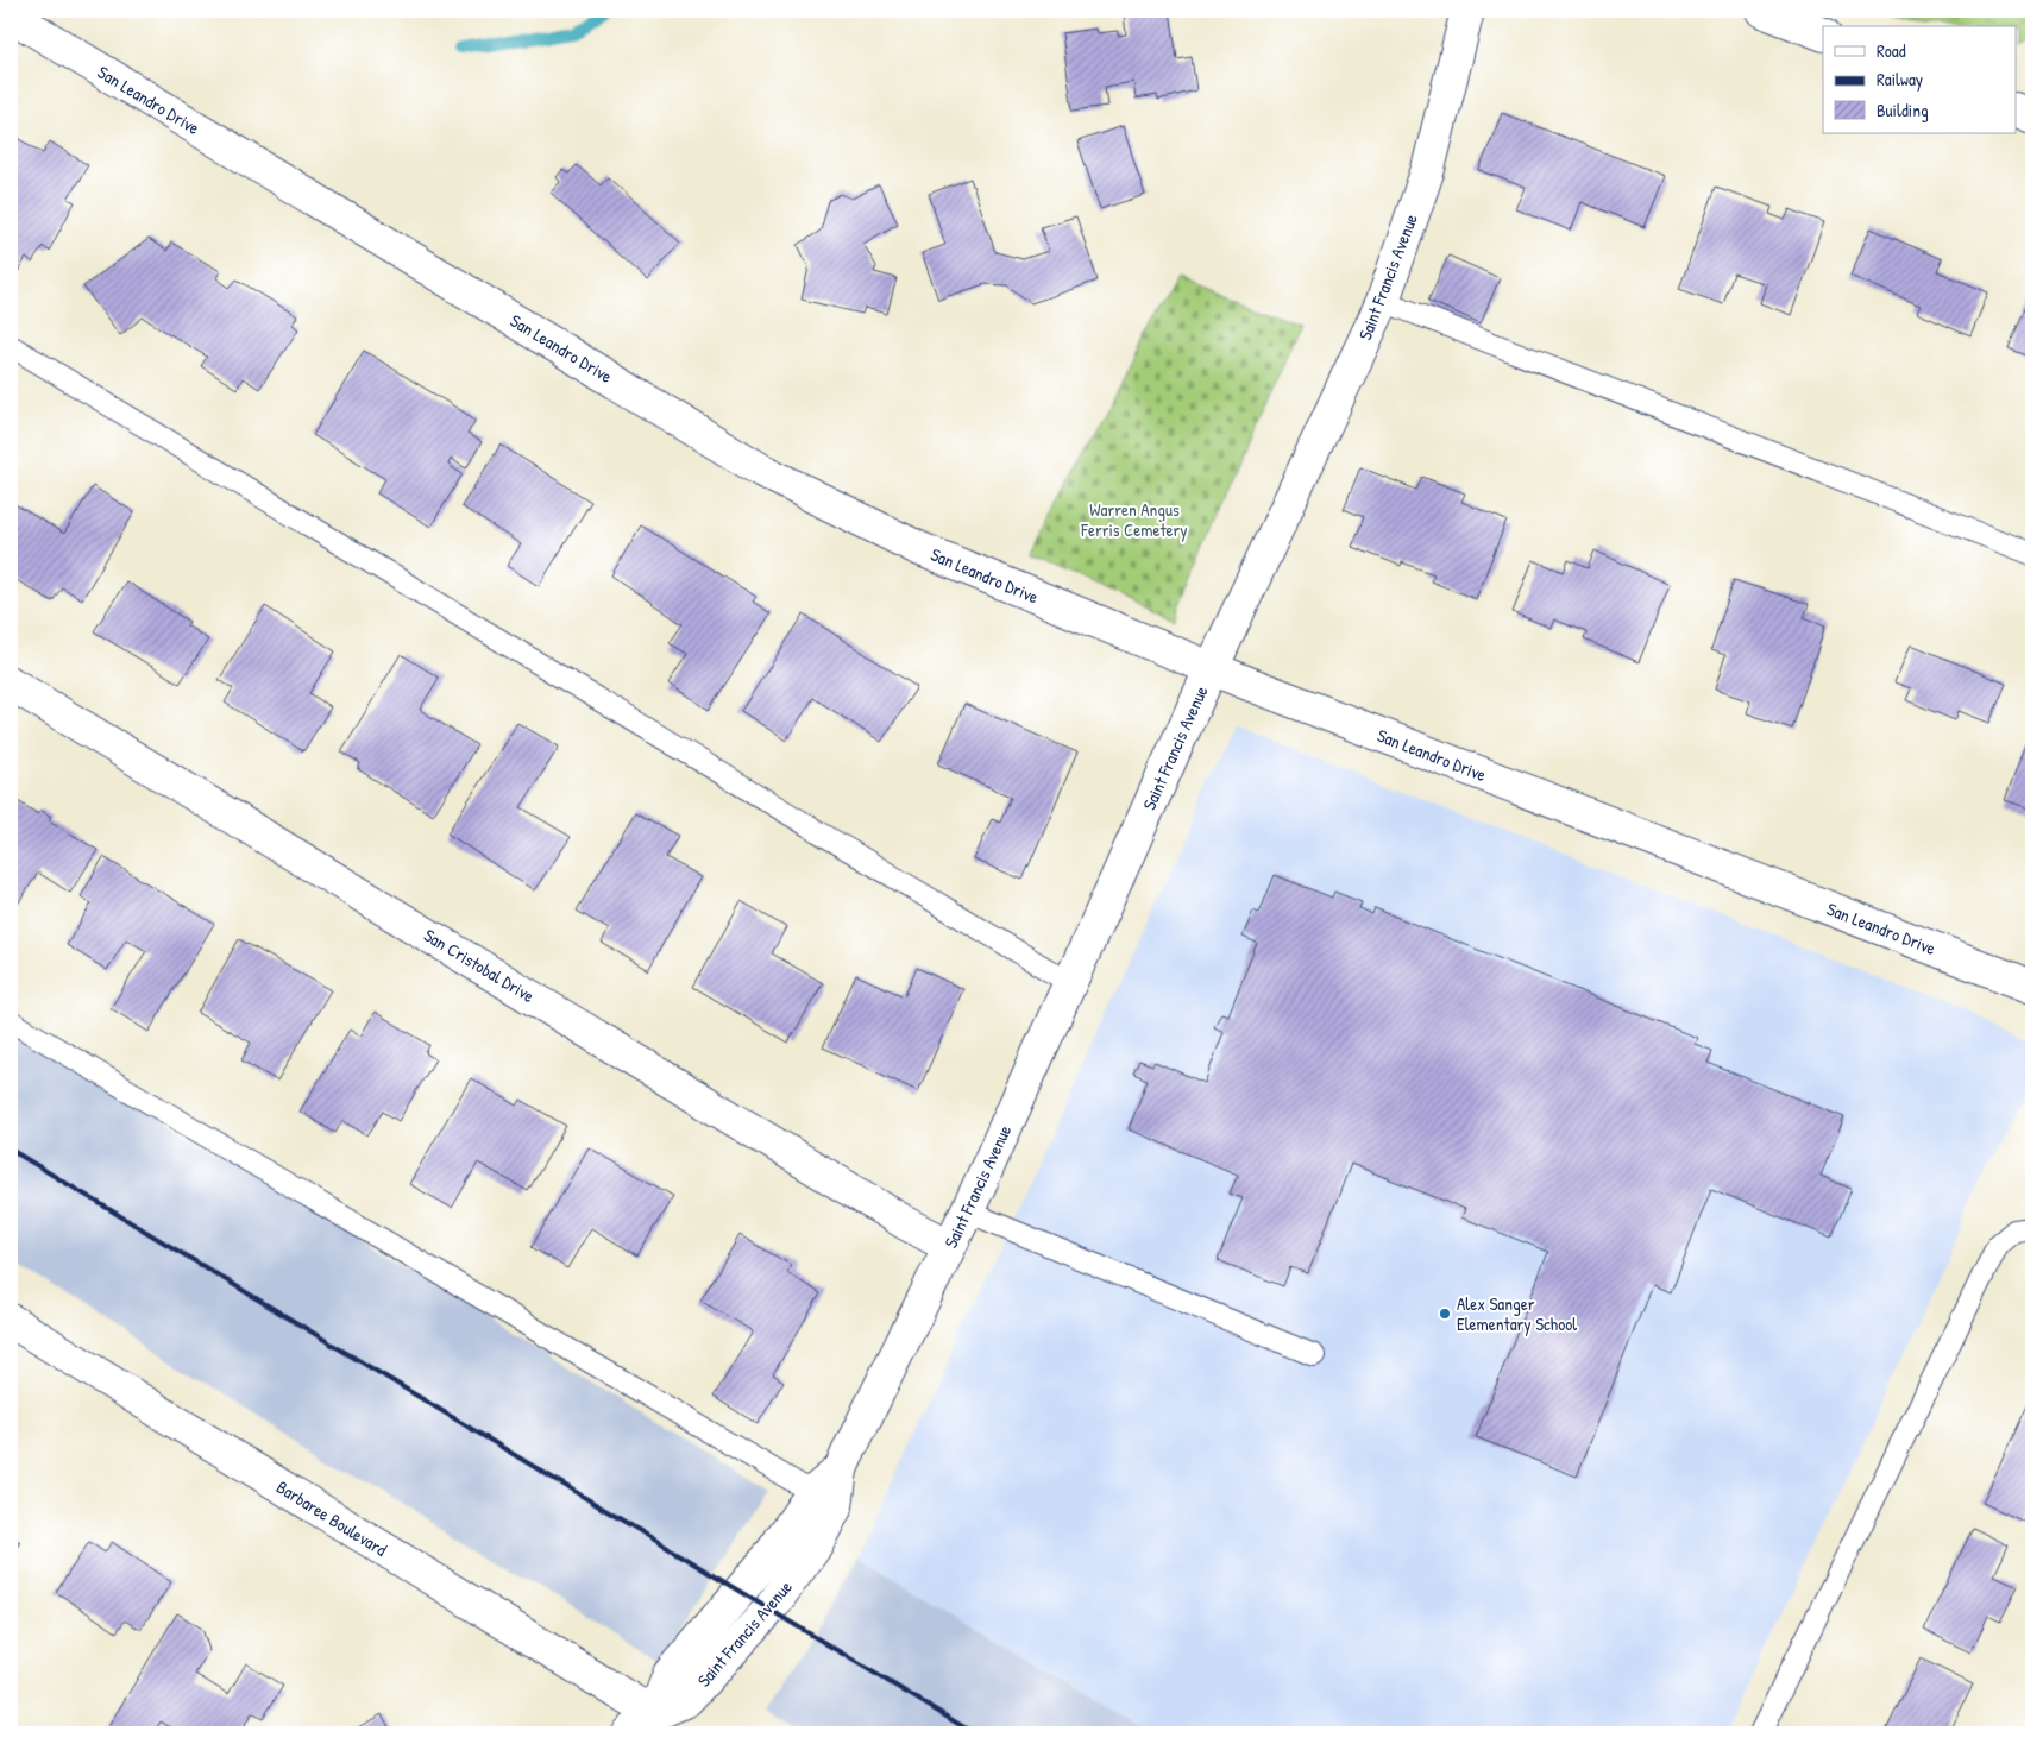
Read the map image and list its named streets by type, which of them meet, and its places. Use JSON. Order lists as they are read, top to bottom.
{
  "streets": {
    "street": [
      "San Leandro Drive",
      "Saint Francis Avenue",
      "San Cristobal Drive",
      "Barbaree Boulevard"
    ]
  },
  "crossings": [
    ["San Leandro Drive", "Saint Francis Avenue"],
    ["Saint Francis Avenue", "San Cristobal Drive"],
    ["Saint Francis Avenue", "Barbaree Boulevard"]
  ],
  "parks": ["Warren Angus Ferris Cemetery"],
  "places": ["Alex Sanger Elementary School"],
  "legend": ["Road", "Railway", "Building"]
}
